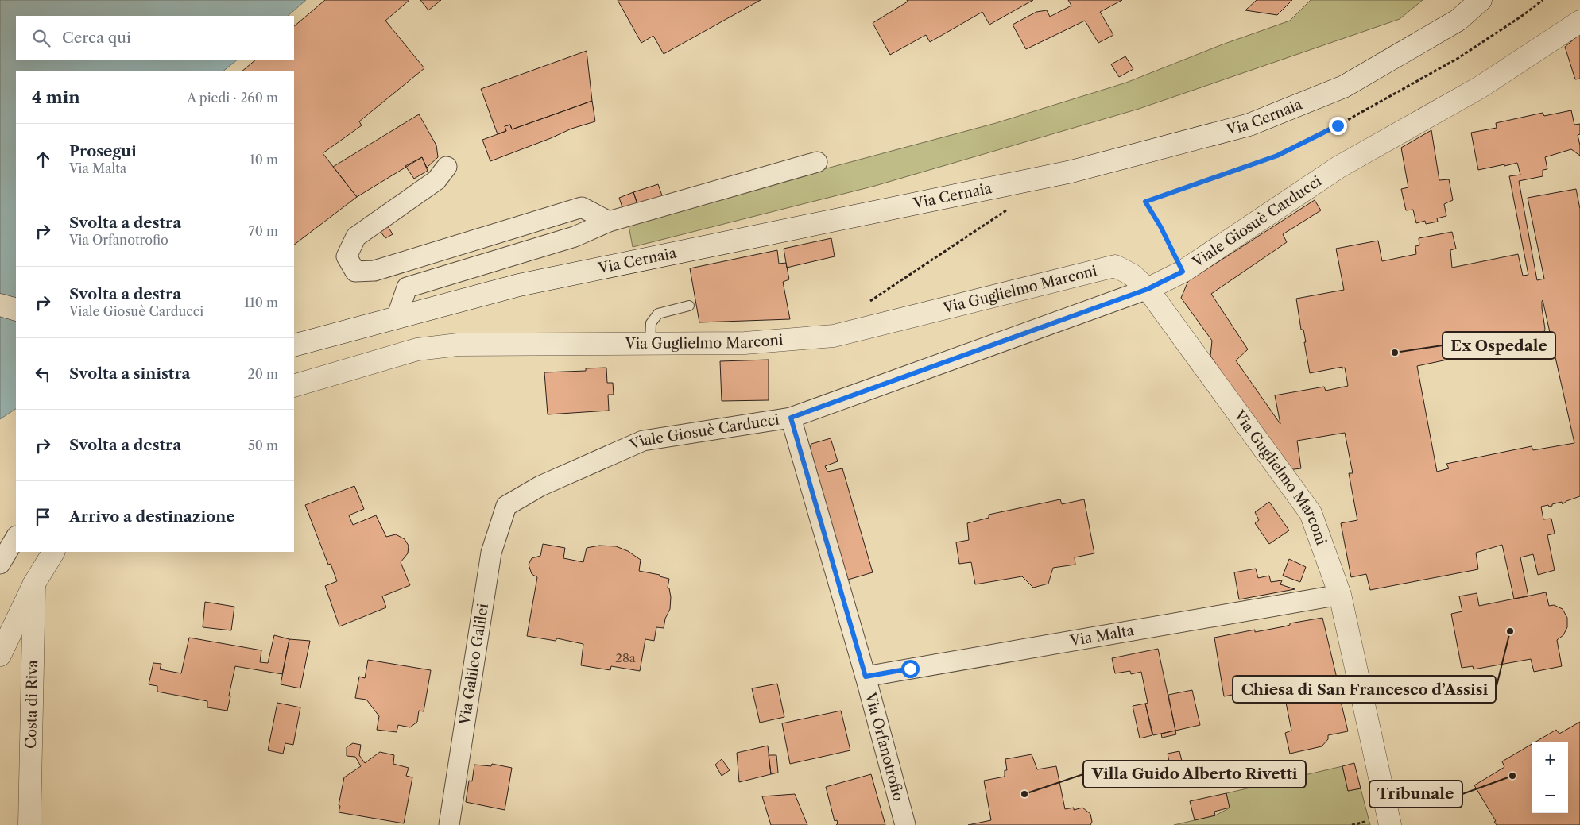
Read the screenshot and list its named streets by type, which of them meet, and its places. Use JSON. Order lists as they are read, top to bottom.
{
  "streets": {
    "street": [
      "Via Cernaia",
      "Viale Giosuè Carducci",
      "Via Guglielmo Marconi",
      "Via Malta",
      "Via Galileo Galilei",
      "Costa di Riva",
      "Via Orfanotrofio"
    ]
  },
  "crossings": [
    ["Viale Giosuè Carducci", "Via Guglielmo Marconi"],
    ["Viale Giosuè Carducci", "Via Galileo Galilei"],
    ["Viale Giosuè Carducci", "Via Orfanotrofio"],
    ["Via Guglielmo Marconi", "Via Malta"],
    ["Via Malta", "Via Orfanotrofio"]
  ],
  "places": [
    "Ex Ospedale",
    "Chiesa di San Francesco d’Assisi",
    "Tribunale",
    "Villa Guido Alberto Rivetti"
  ],
  "house_numbers": ["28a"],
  "page": {
    "search": "Cerca qui",
    "heading": ["4 min", "A piedi · 260 m"],
    "list": [
      ["Prosegui", "Via Malta", "10 m"],
      ["Svolta a destra", "Via Orfanotrofio", "70 m"],
      ["Svolta a destra", "Viale Giosuè Carducci", "110 m"],
      ["Svolta a sinistra", "20 m"],
      ["Svolta a destra", "50 m"],
      "Arrivo a destinazione"
    ],
    "map_buttons": ["+", "−"]
  }
}
